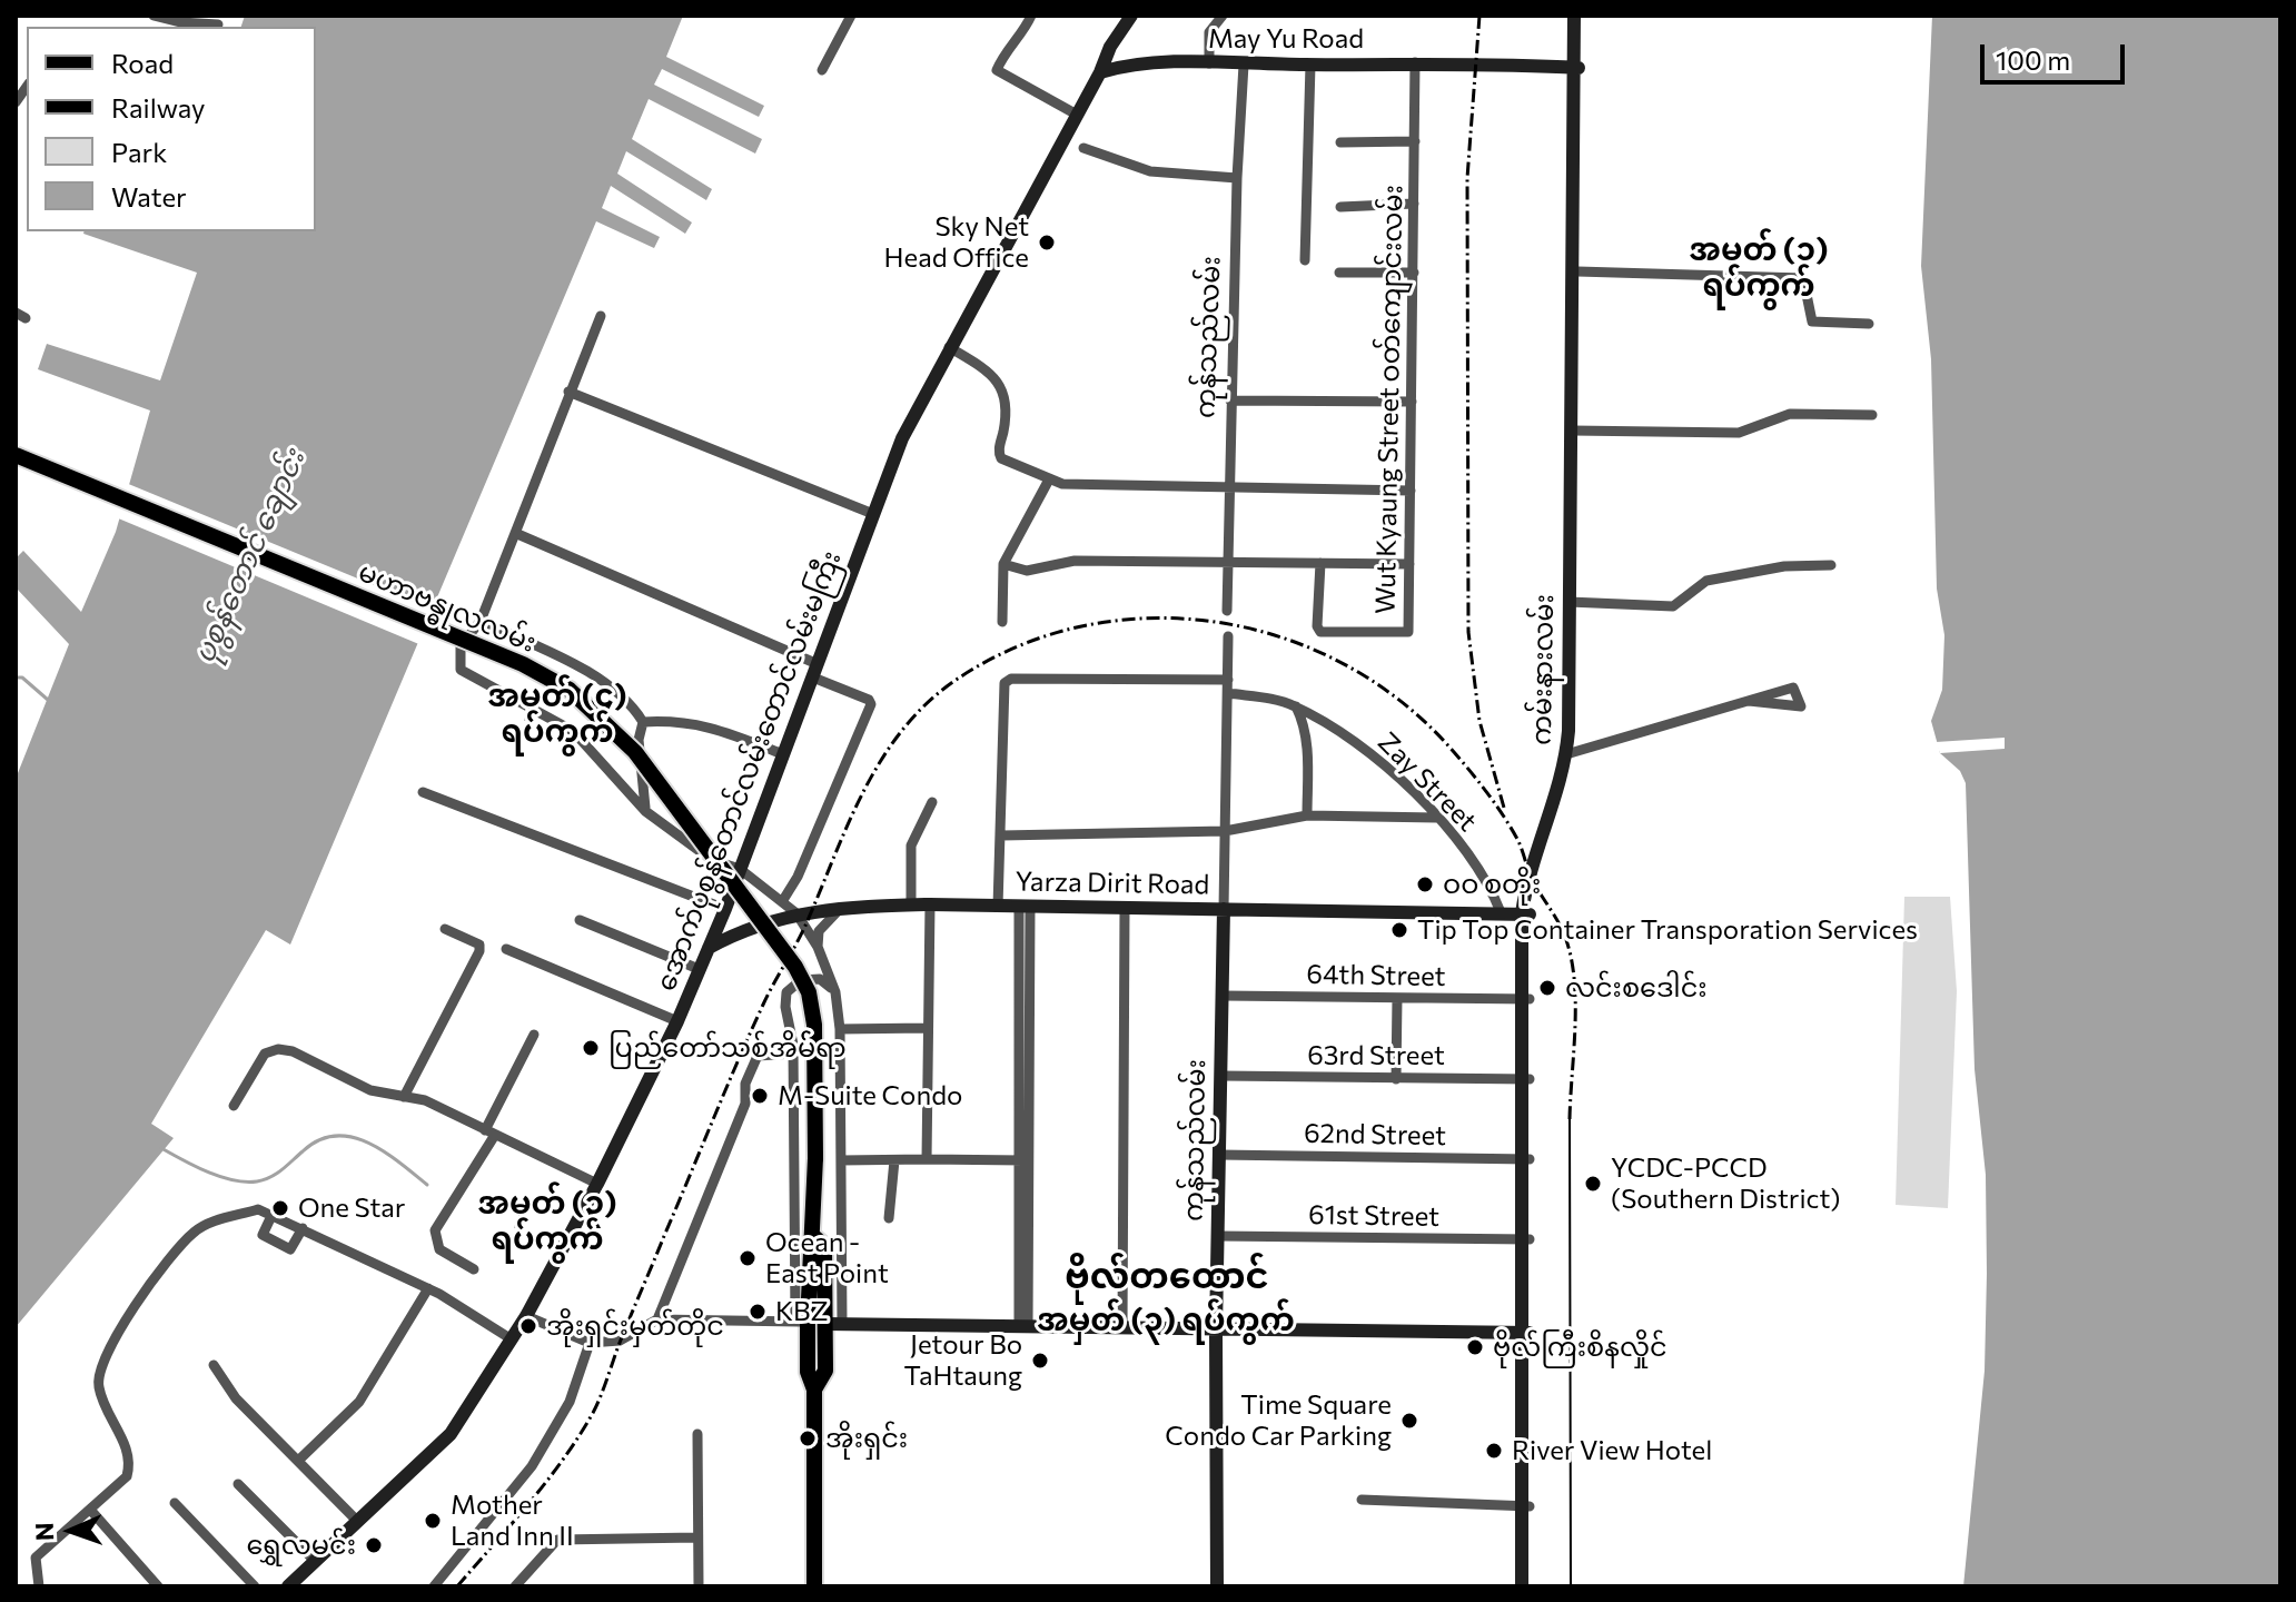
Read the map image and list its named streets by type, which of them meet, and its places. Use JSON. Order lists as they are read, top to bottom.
{
  "streets": {
    "main road": [
      "May Yu Road",
      "ကုန်သည်လမ်း",
      "မဟာဗန္ဓုလလမ်း",
      "ကမ်းနားလမ်း",
      "အောက်ပုစွန်တောင်လမ်းတောင်လမ်းမကြီး",
      "Yarza Dirit Road"
    ],
    "street": [
      "Wut Kyaung Street ဝတ်ကျောင်းလမ်း",
      "Zay Street",
      "64th Street",
      "63rd Street",
      "62nd Street",
      "61st Street"
    ]
  },
  "crossings": [
    ["May Yu Road", "ကုန်သည်လမ်း"],
    ["May Yu Road", "Wut Kyaung Street ဝတ်ကျောင်းလမ်း"],
    ["May Yu Road", "ကမ်းနားလမ်း"],
    ["May Yu Road", "အောက်ပုစွန်တောင်လမ်းတောင်လမ်းမကြီး"],
    ["ကုန်သည်လမ်း", "Yarza Dirit Road"],
    ["ကုန်သည်လမ်း", "64th Street"],
    ["ကုန်သည်လမ်း", "63rd Street"],
    ["ကုန်သည်လမ်း", "62nd Street"],
    ["ကုန်သည်လမ်း", "61st Street"],
    ["ကမ်းနားလမ်း", "Yarza Dirit Road"],
    ["ကမ်းနားလမ်း", "64th Street"],
    ["ကမ်းနားလမ်း", "63rd Street"],
    ["ကမ်းနားလမ်း", "62nd Street"],
    ["ကမ်းနားလမ်း", "61st Street"],
    ["အောက်ပုစွန်တောင်လမ်းတောင်လမ်းမကြီး", "Yarza Dirit Road"],
    ["Zay Street", "Yarza Dirit Road"]
  ],
  "districts": [
    "အမှတ် (၁) ရပ်ကွက်",
    "အမှတ် (၄) ရပ်ကွက်",
    "အမှတ် (၃) ရပ်ကွက်",
    "ဗိုလ်တထောင်",
    "အမှတ် (၃) ရပ်ကွက်"
  ],
  "water": ["ပုစွန်တောင် ချောင်း"],
  "places": [
    "Sky Net Head Office",
    "ဝဝ စတိုး",
    "Tip Top Container Transporation Services",
    "လင်းစဒေါင်း",
    "ပြည်တော်သစ်အိမ််ရာ",
    "M-Suite Condo",
    "YCDC-PCCD (Southern District)",
    "One Star",
    "Ocean - East Point",
    "KBZ",
    "အိုးရှင်းမှတ်တိုင",
    "ဗိုလ်ကြီးစိနလှိုင်",
    "Jetour Bo TaHtaung",
    "Time Square Condo Car Parking",
    "အိုးရှင်း",
    "River View Hotel",
    "Mother Land Inn II",
    "ရွှေလမင်း"
  ],
  "legend": [
    "Road",
    "Railway",
    "Park",
    "Water"
  ],
  "scale_bar": "100 m",
  "north": "left"
}
